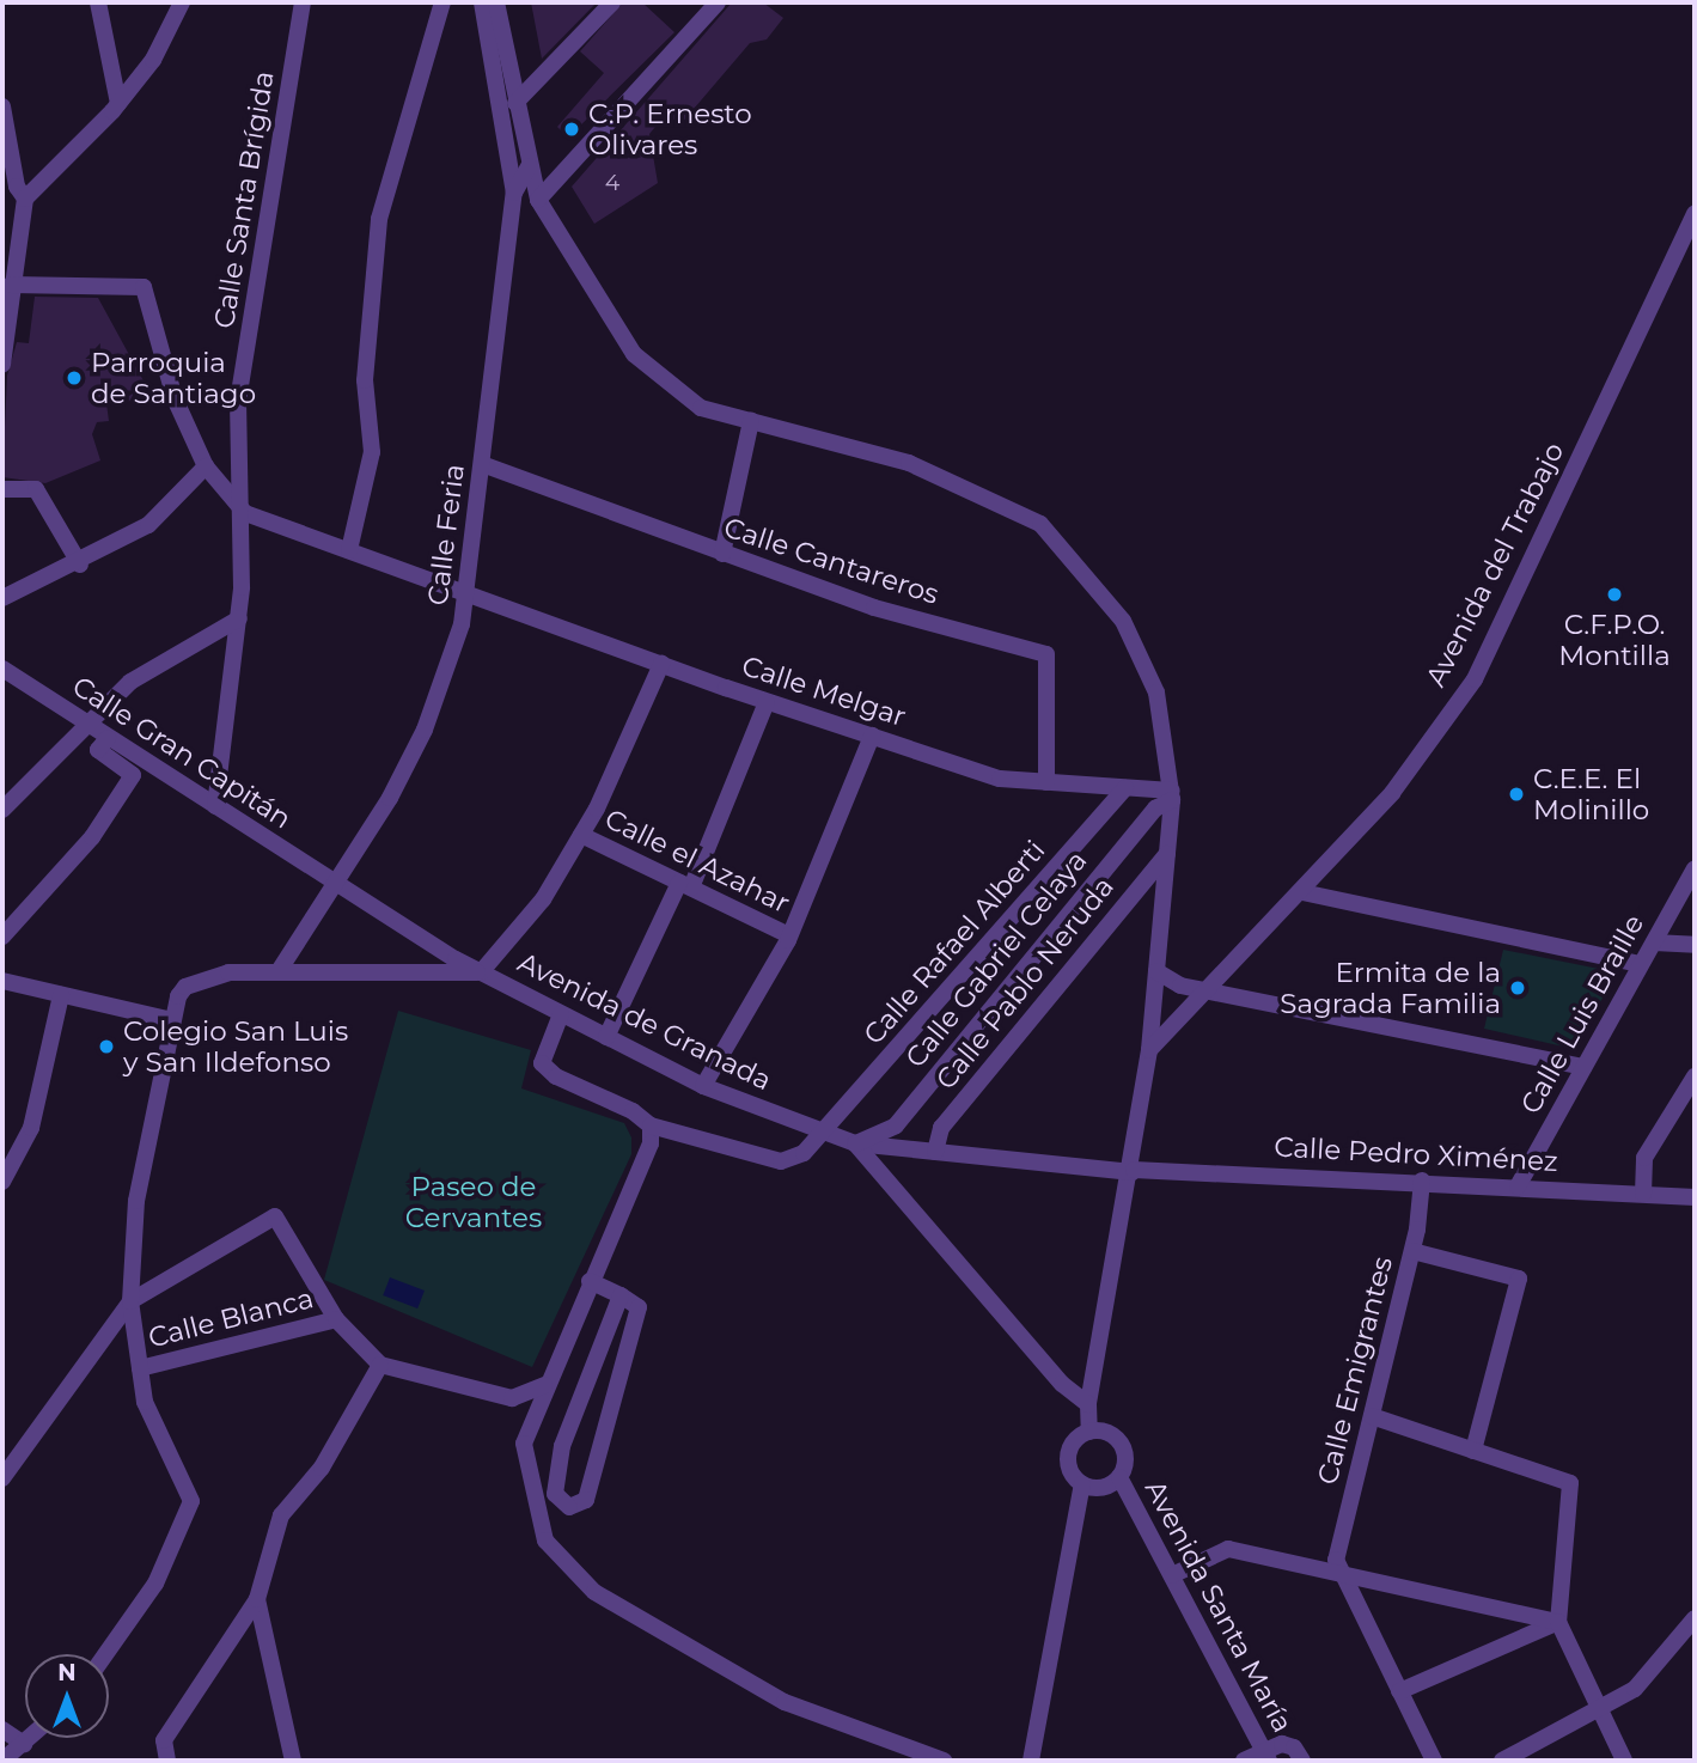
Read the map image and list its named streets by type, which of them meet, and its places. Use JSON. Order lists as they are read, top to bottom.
{
  "streets": {
    "street": [
      "Calle Santa Brígida",
      "Calle Feria",
      "Calle Cantareros",
      "Avenida del Trabajo",
      "Calle Melgar",
      "Calle Gran Capitán",
      "Calle el Azahar",
      "Calle Rafael Alberti",
      "Calle Gabriel Celaya",
      "Calle Pablo Neruda",
      "Calle Luis Braille",
      "Avenida de Granada",
      "Calle Pedro Ximénez",
      "Calle Blanca",
      "Calle Emigrantes",
      "Avenida Santa María"
    ]
  },
  "crossings": [
    ["Calle Santa Brígida", "Calle Melgar"],
    ["Calle Santa Brígida", "Calle Gran Capitán"],
    ["Calle Feria", "Calle Cantareros"],
    ["Calle Feria", "Calle Melgar"],
    ["Calle Feria", "Calle Gran Capitán"],
    ["Calle Cantareros", "Calle Melgar"],
    ["Calle Melgar", "Calle Rafael Alberti"],
    ["Calle Melgar", "Calle Gabriel Celaya"],
    ["Calle Gran Capitán", "Avenida de Granada"],
    ["Calle Rafael Alberti", "Avenida de Granada"],
    ["Calle Gabriel Celaya", "Avenida de Granada"],
    ["Calle Pablo Neruda", "Avenida de Granada"],
    ["Calle Luis Braille", "Calle Pedro Ximénez"],
    ["Avenida de Granada", "Calle Pedro Ximénez"],
    ["Calle Pedro Ximénez", "Calle Emigrantes"]
  ],
  "parks": ["Paseo de Cervantes"],
  "places": [
    "C.P. Ernesto Olivares",
    "Parroquia de Santiago",
    "C.F.P.O. Montilla",
    "C.E.E. El Molinillo",
    "Ermita de la Sagrada Familia",
    "Colegio San Luis y San Ildefonso"
  ],
  "house_numbers": ["4"],
  "north": "top"
}
